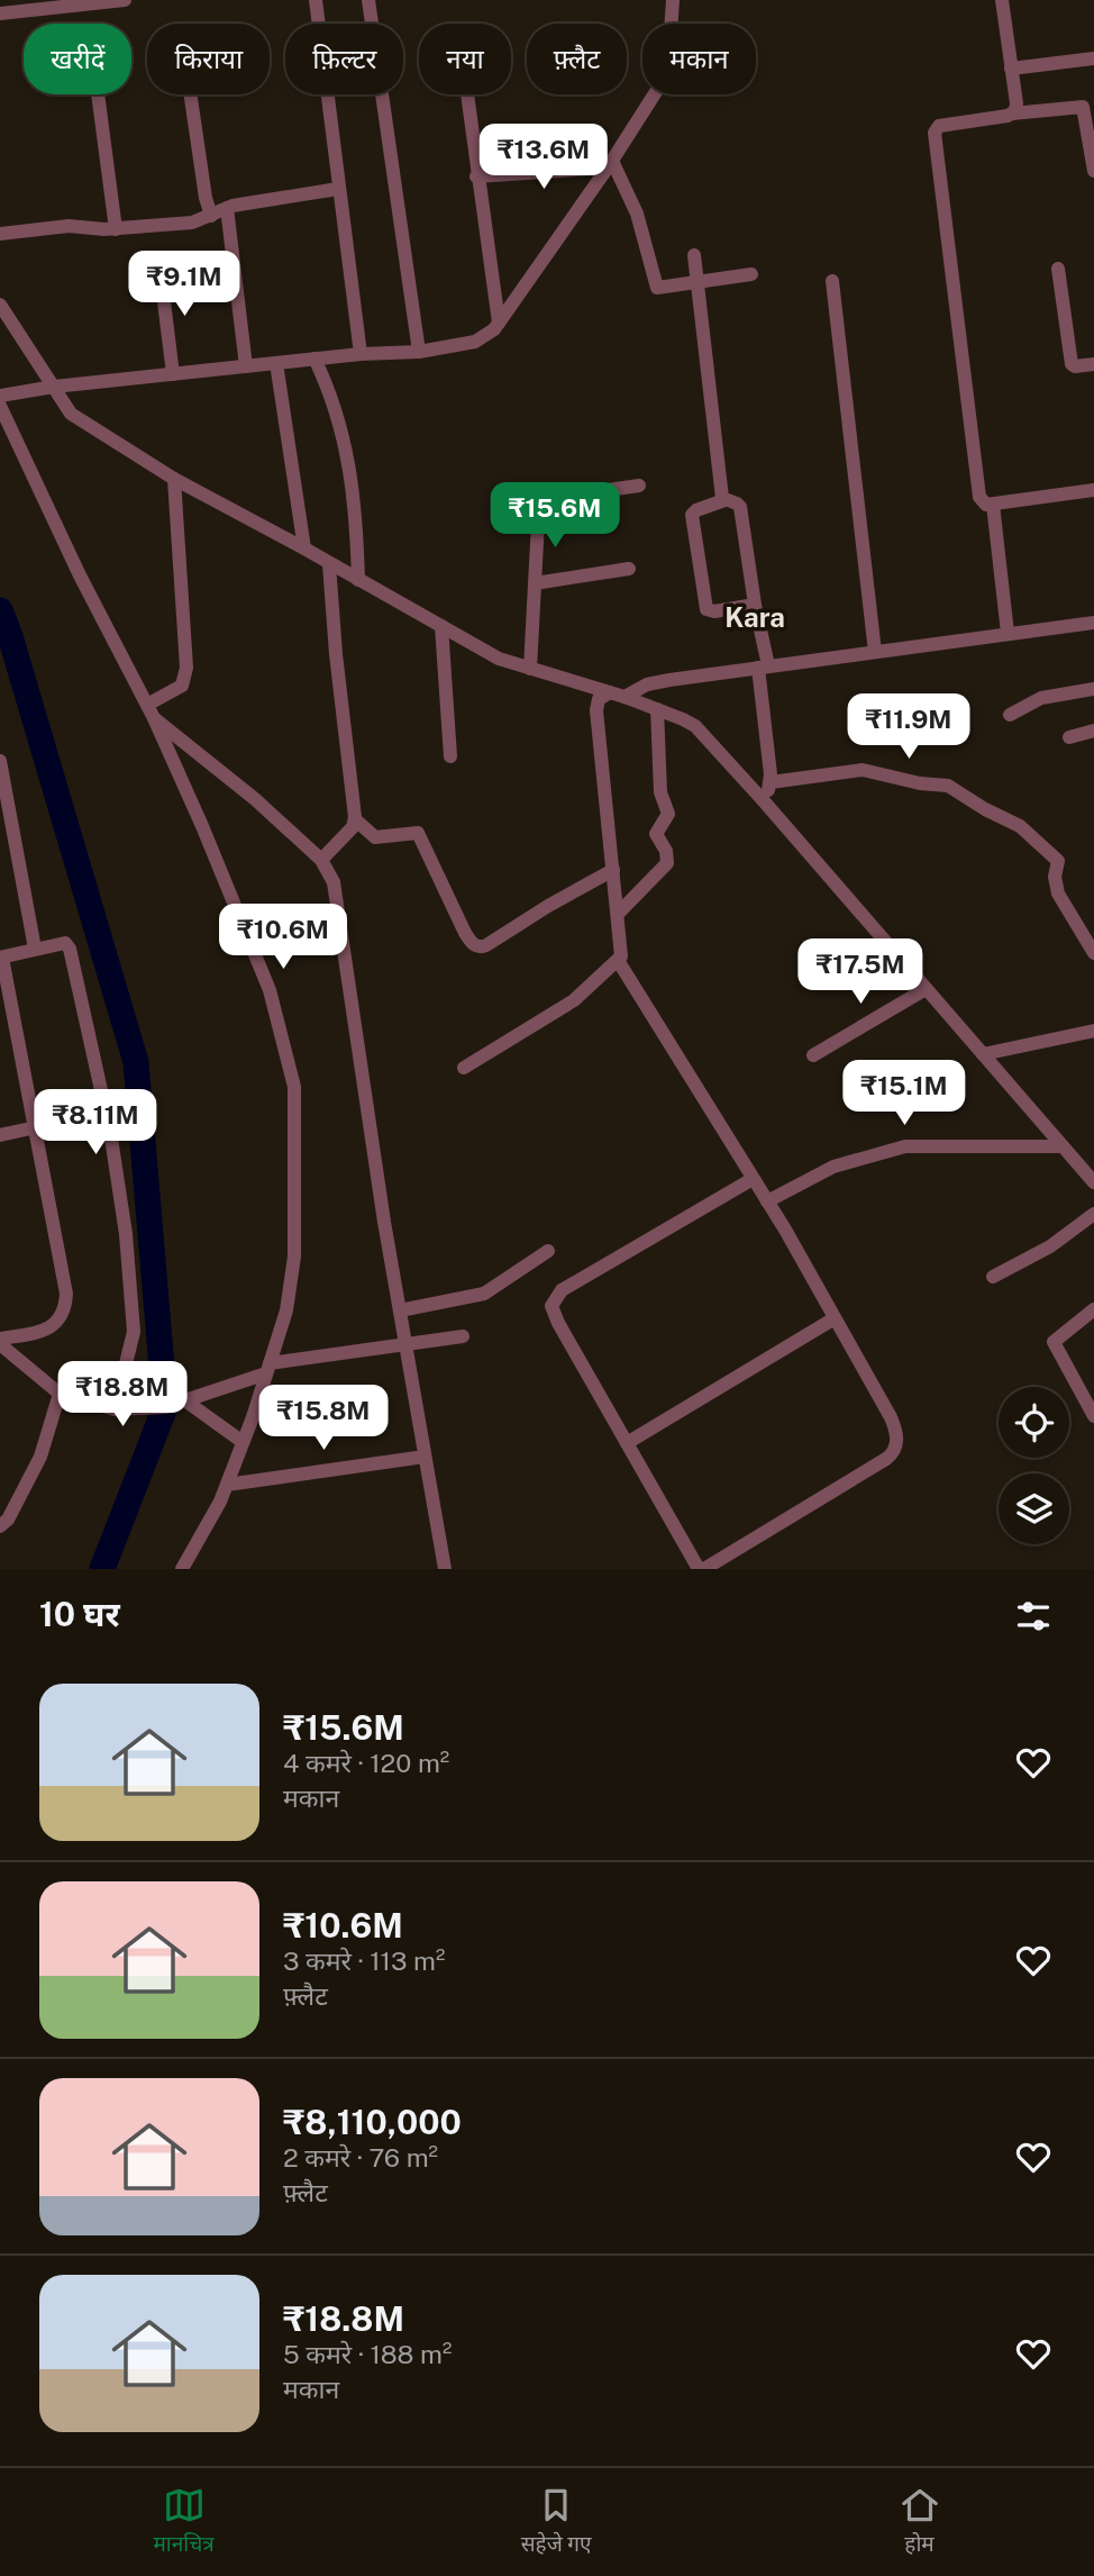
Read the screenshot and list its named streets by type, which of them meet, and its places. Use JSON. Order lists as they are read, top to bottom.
{
  "districts": ["Kara"],
  "page": {
    "chip": [
      "खरीदें",
      "किराया",
      "फ़िल्टर",
      "नया",
      "फ़्लैट",
      "मकान"
    ],
    "price": [
      "₹13.6M",
      "₹9.1M",
      "₹15.6M",
      "₹11.9M",
      "₹10.6M",
      "₹17.5M",
      "₹15.1M",
      "₹8.11M",
      "₹18.8M",
      "₹15.8M"
    ],
    "heading": "10 घर",
    "list": [
      {
        "name": "₹15.6M",
        "note": "4 कमरे · 120 m² · मकान"
      },
      {
        "name": "₹10.6M",
        "note": "3 कमरे · 113 m² · फ़्लैट"
      },
      {
        "name": "₹8,110,000",
        "note": "2 कमरे · 76 m² · फ़्लैट"
      },
      {
        "name": "₹18.8M",
        "note": "5 कमरे · 188 m² · मकान"
      }
    ],
    "tabs": ["मानचित्र", "सहेजे गए", "होम"]
  }
}
